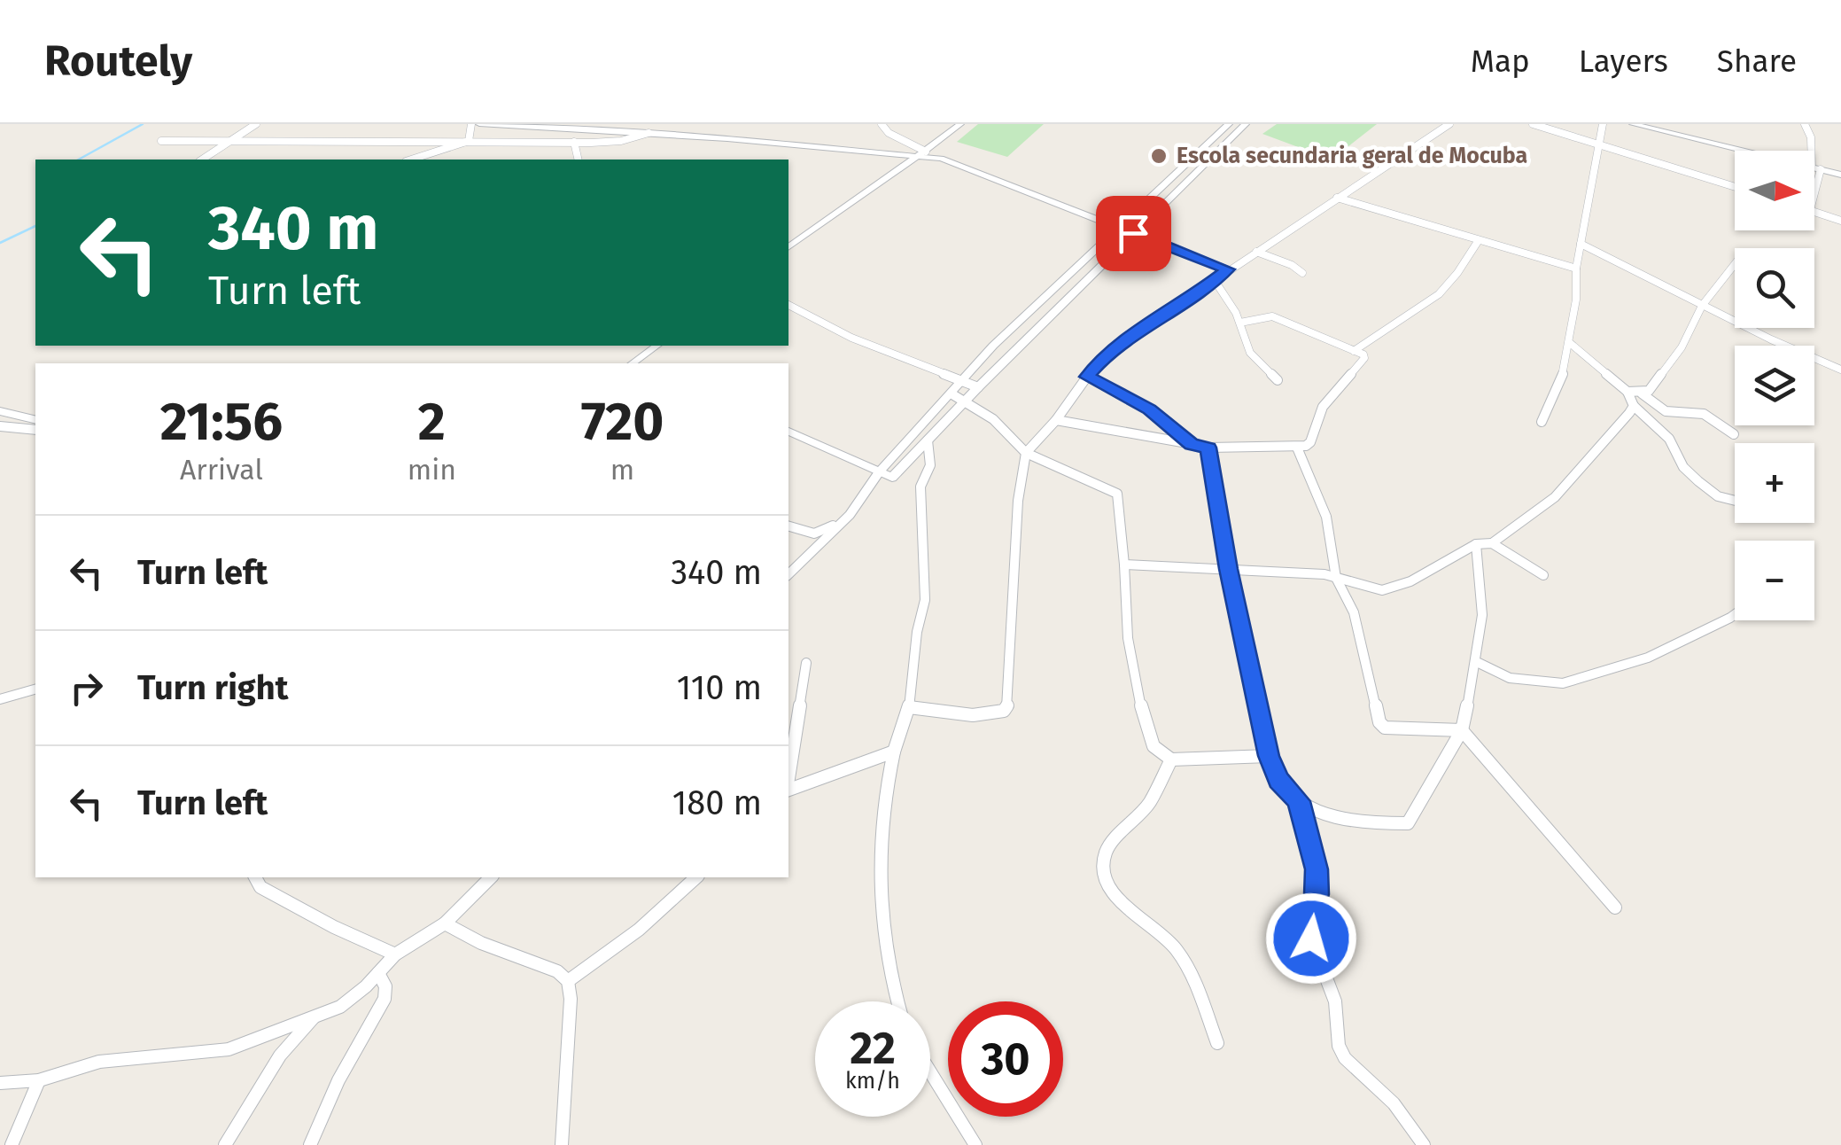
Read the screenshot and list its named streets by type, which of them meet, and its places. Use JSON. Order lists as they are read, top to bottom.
{
  "places": ["Escola secundaria geral de Mocuba"],
  "north": "right",
  "page": {
    "header": "Routely",
    "nav": ["Map", "Layers", "Share"],
    "map_buttons": ["+", "−"],
    "turn": ["340 m", "Turn left"],
    "eta": [
      "21:56",
      "Arrival",
      "2",
      "min",
      "720",
      "m"
    ],
    "list": [
      {
        "name": "Turn left",
        "value": "340 m"
      },
      {
        "name": "Turn right",
        "value": "110 m"
      },
      {
        "name": "Turn left",
        "value": "180 m"
      }
    ],
    "speed": "22 km/h",
    "limit": "30"
  }
}
